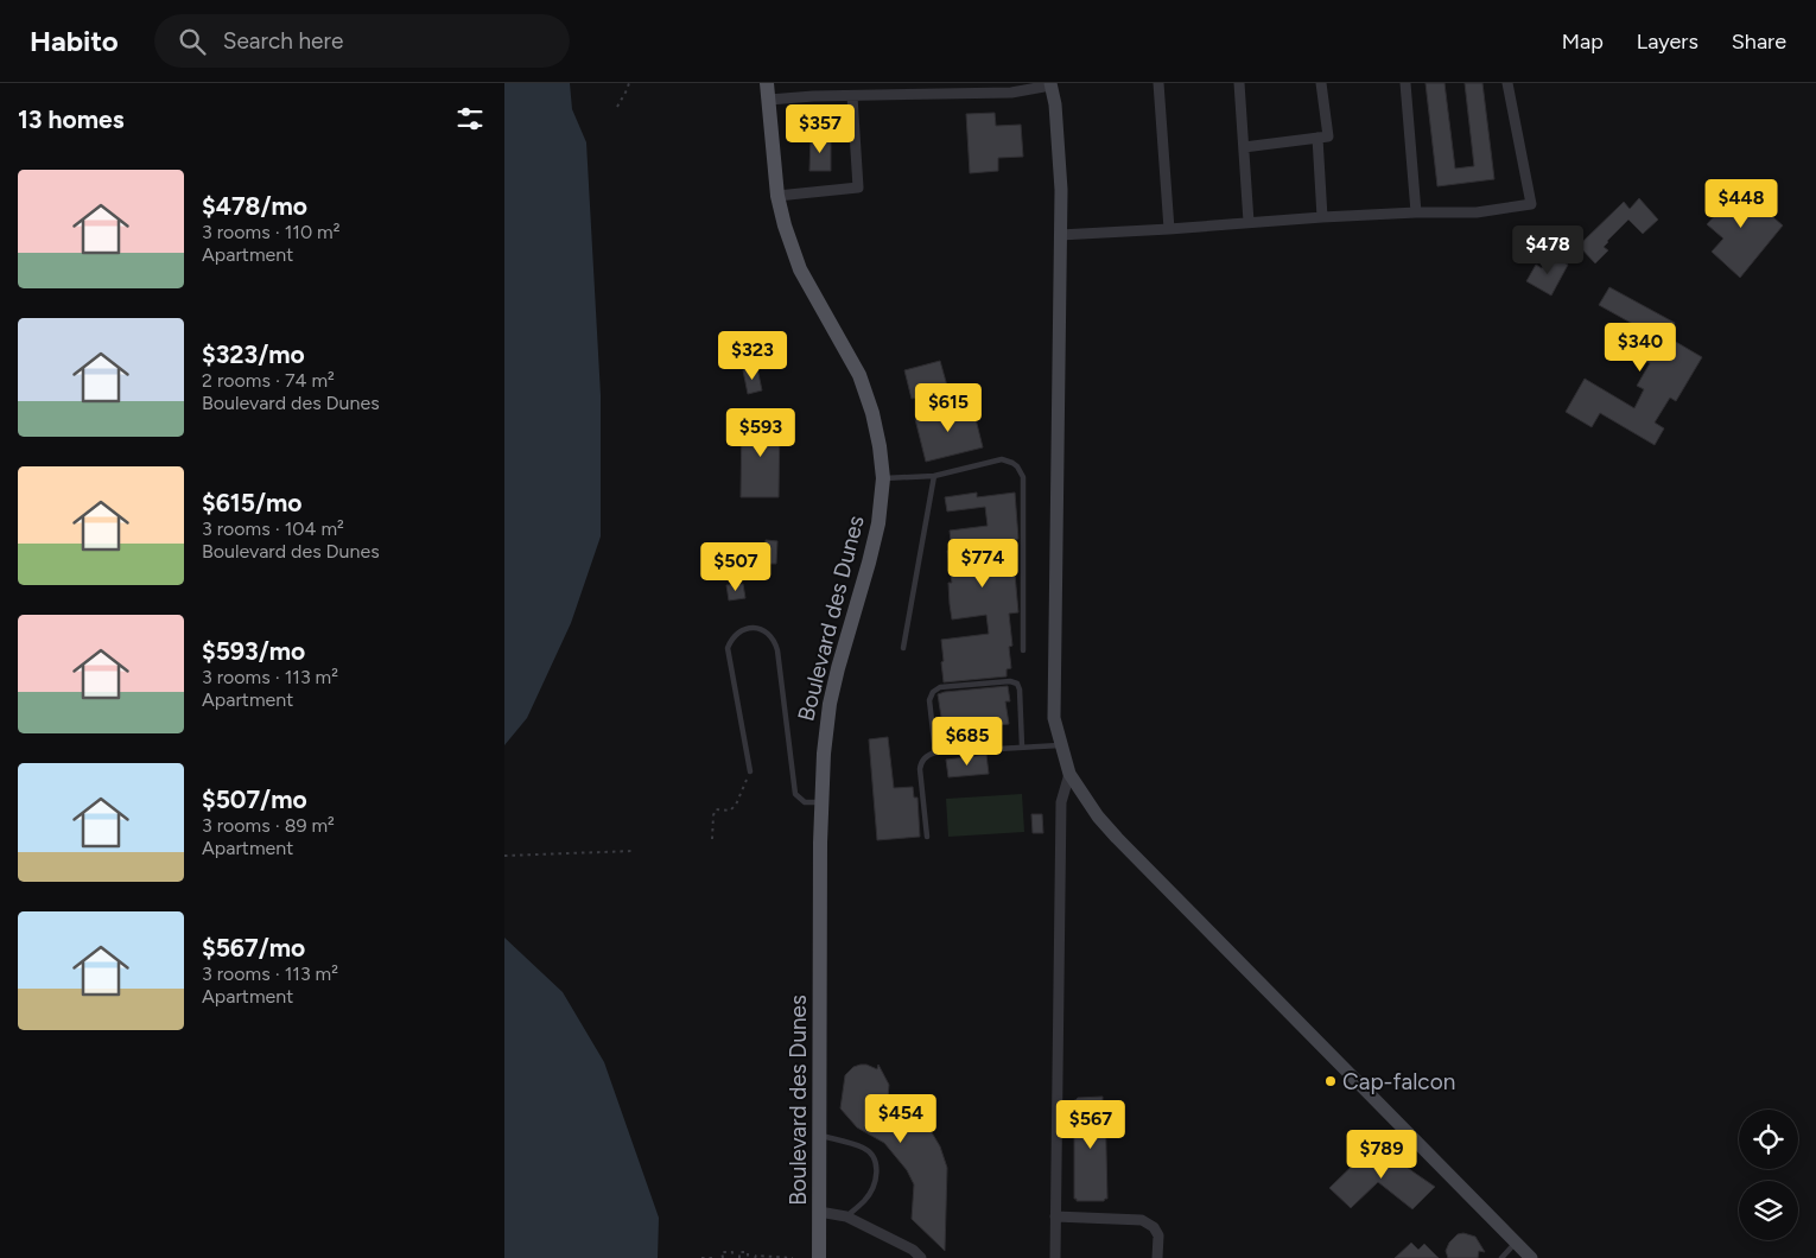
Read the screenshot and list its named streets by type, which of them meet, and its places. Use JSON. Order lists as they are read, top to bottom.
{
  "streets": {
    "main road": ["Boulevard des Dunes"]
  },
  "places": ["Cap-falcon"],
  "page": {
    "header": "Habito",
    "search": "Search here",
    "nav": ["Map", "Layers", "Share"],
    "heading": "13 homes",
    "price": [
      "$357",
      "$448",
      "$478",
      "$340",
      "$323",
      "$615",
      "$593",
      "$774",
      "$507",
      "$685",
      "$454",
      "$567",
      "$789"
    ],
    "list": [
      {
        "name": "$478/mo",
        "note": "3 rooms · 110 m² · Apartment"
      },
      {
        "name": "$323/mo",
        "note": "2 rooms · 74 m² · Boulevard des Dunes"
      },
      {
        "name": "$615/mo",
        "note": "3 rooms · 104 m² · Boulevard des Dunes"
      },
      {
        "name": "$593/mo",
        "note": "3 rooms · 113 m² · Apartment"
      },
      {
        "name": "$507/mo",
        "note": "3 rooms · 89 m² · Apartment"
      },
      {
        "name": "$567/mo",
        "note": "3 rooms · 113 m² · Apartment"
      }
    ]
  }
}
